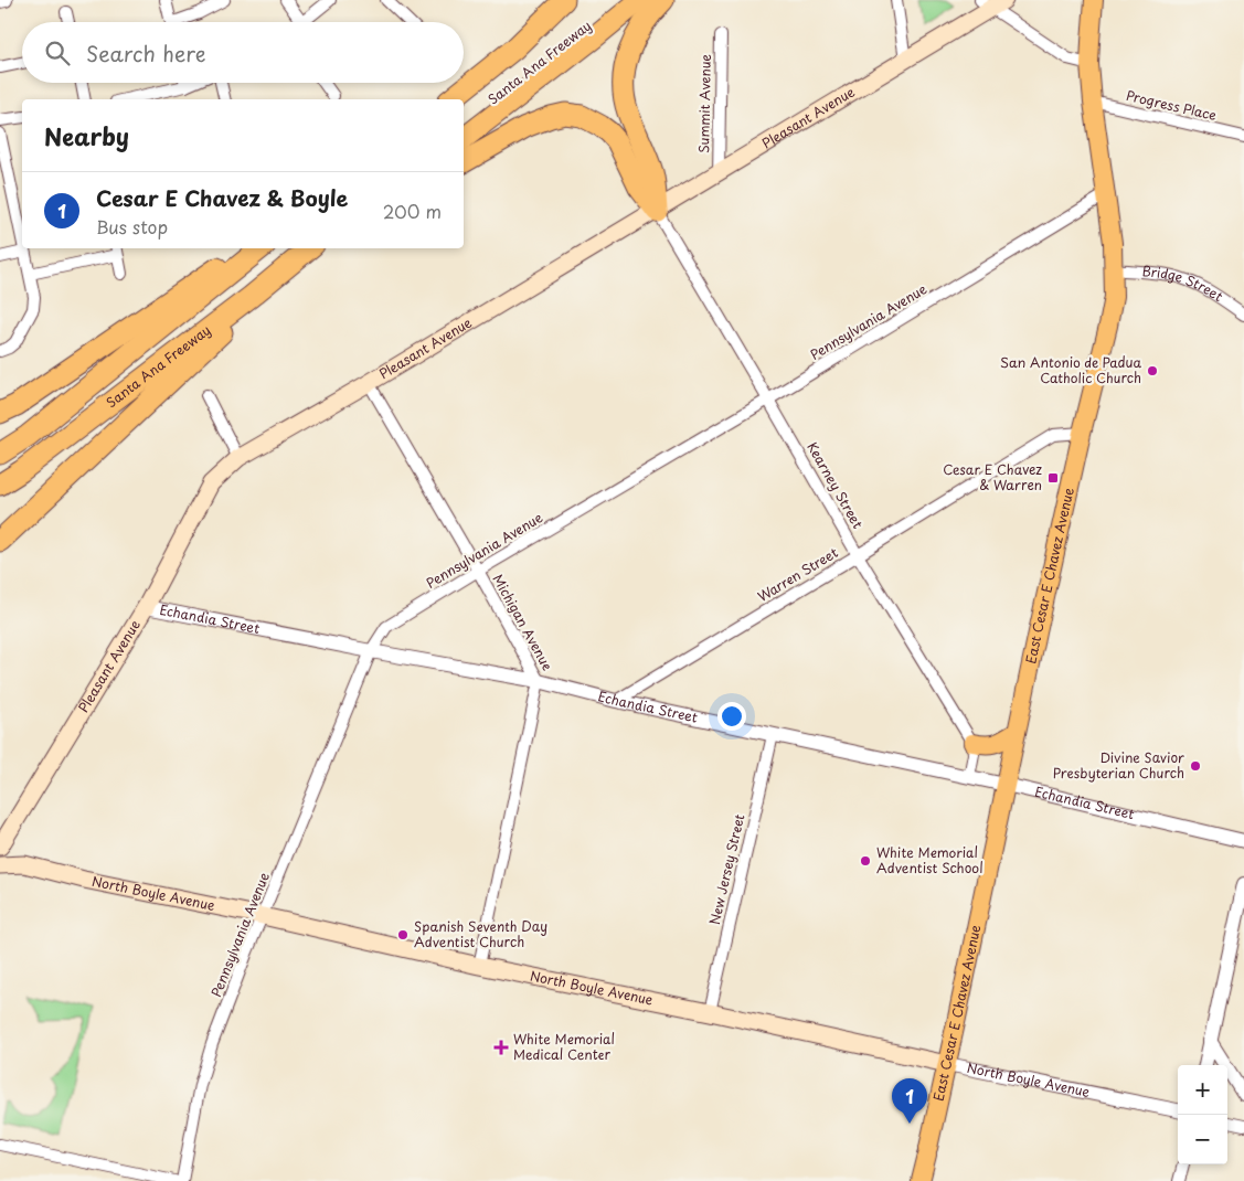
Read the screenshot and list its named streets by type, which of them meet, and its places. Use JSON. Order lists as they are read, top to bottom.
{
  "streets": {
    "highway": ["Santa Ana Freeway"],
    "main road": ["Pleasant Avenue", "East Cesar E Chavez Avenue", "North Boyle Avenue"],
    "street": [
      "Summit Avenue",
      "Progress Place",
      "Bridge Street",
      "Pennsylvania Avenue",
      "Kearney Street",
      "Warren Street",
      "Echandia Street",
      "Michigan Avenue",
      "New Jersey Street"
    ]
  },
  "crossings": [
    ["Summit Avenue", "Pleasant Avenue"],
    ["Progress Place", "East Cesar E Chavez Avenue"],
    ["Pleasant Avenue", "Kearney Street"],
    ["Pleasant Avenue", "Echandia Street"],
    ["Pleasant Avenue", "Michigan Avenue"],
    ["Bridge Street", "East Cesar E Chavez Avenue"],
    ["Pennsylvania Avenue", "Kearney Street"],
    ["Pennsylvania Avenue", "East Cesar E Chavez Avenue"],
    ["Pennsylvania Avenue", "Echandia Street"],
    ["Pennsylvania Avenue", "Michigan Avenue"],
    ["Pennsylvania Avenue", "North Boyle Avenue"],
    ["Kearney Street", "Warren Street"],
    ["Warren Street", "East Cesar E Chavez Avenue"],
    ["Warren Street", "Echandia Street"],
    ["East Cesar E Chavez Avenue", "Echandia Street"],
    ["East Cesar E Chavez Avenue", "North Boyle Avenue"],
    ["Echandia Street", "Michigan Avenue"],
    ["Echandia Street", "New Jersey Street"],
    ["Michigan Avenue", "North Boyle Avenue"],
    ["New Jersey Street", "North Boyle Avenue"]
  ],
  "places": {
    "other": [
      "San Antonio de Padua Catholic Church",
      "Divine Savior Presbyterian Church",
      "White Memorial Adventist School",
      "Spanish Seventh Day Adventist Church"
    ],
    "transit": ["Cesar E Chavez & Warren"],
    "health": ["White Memorial Medical Center"]
  },
  "page": {
    "search": "Search here",
    "heading": "Nearby",
    "list": [
      {
        "mark": "1",
        "name": "Cesar E Chavez & Boyle",
        "note": "Bus stop",
        "value": "200 m"
      }
    ],
    "map_buttons": ["+", "−"],
    "pins": "1"
  }
}
